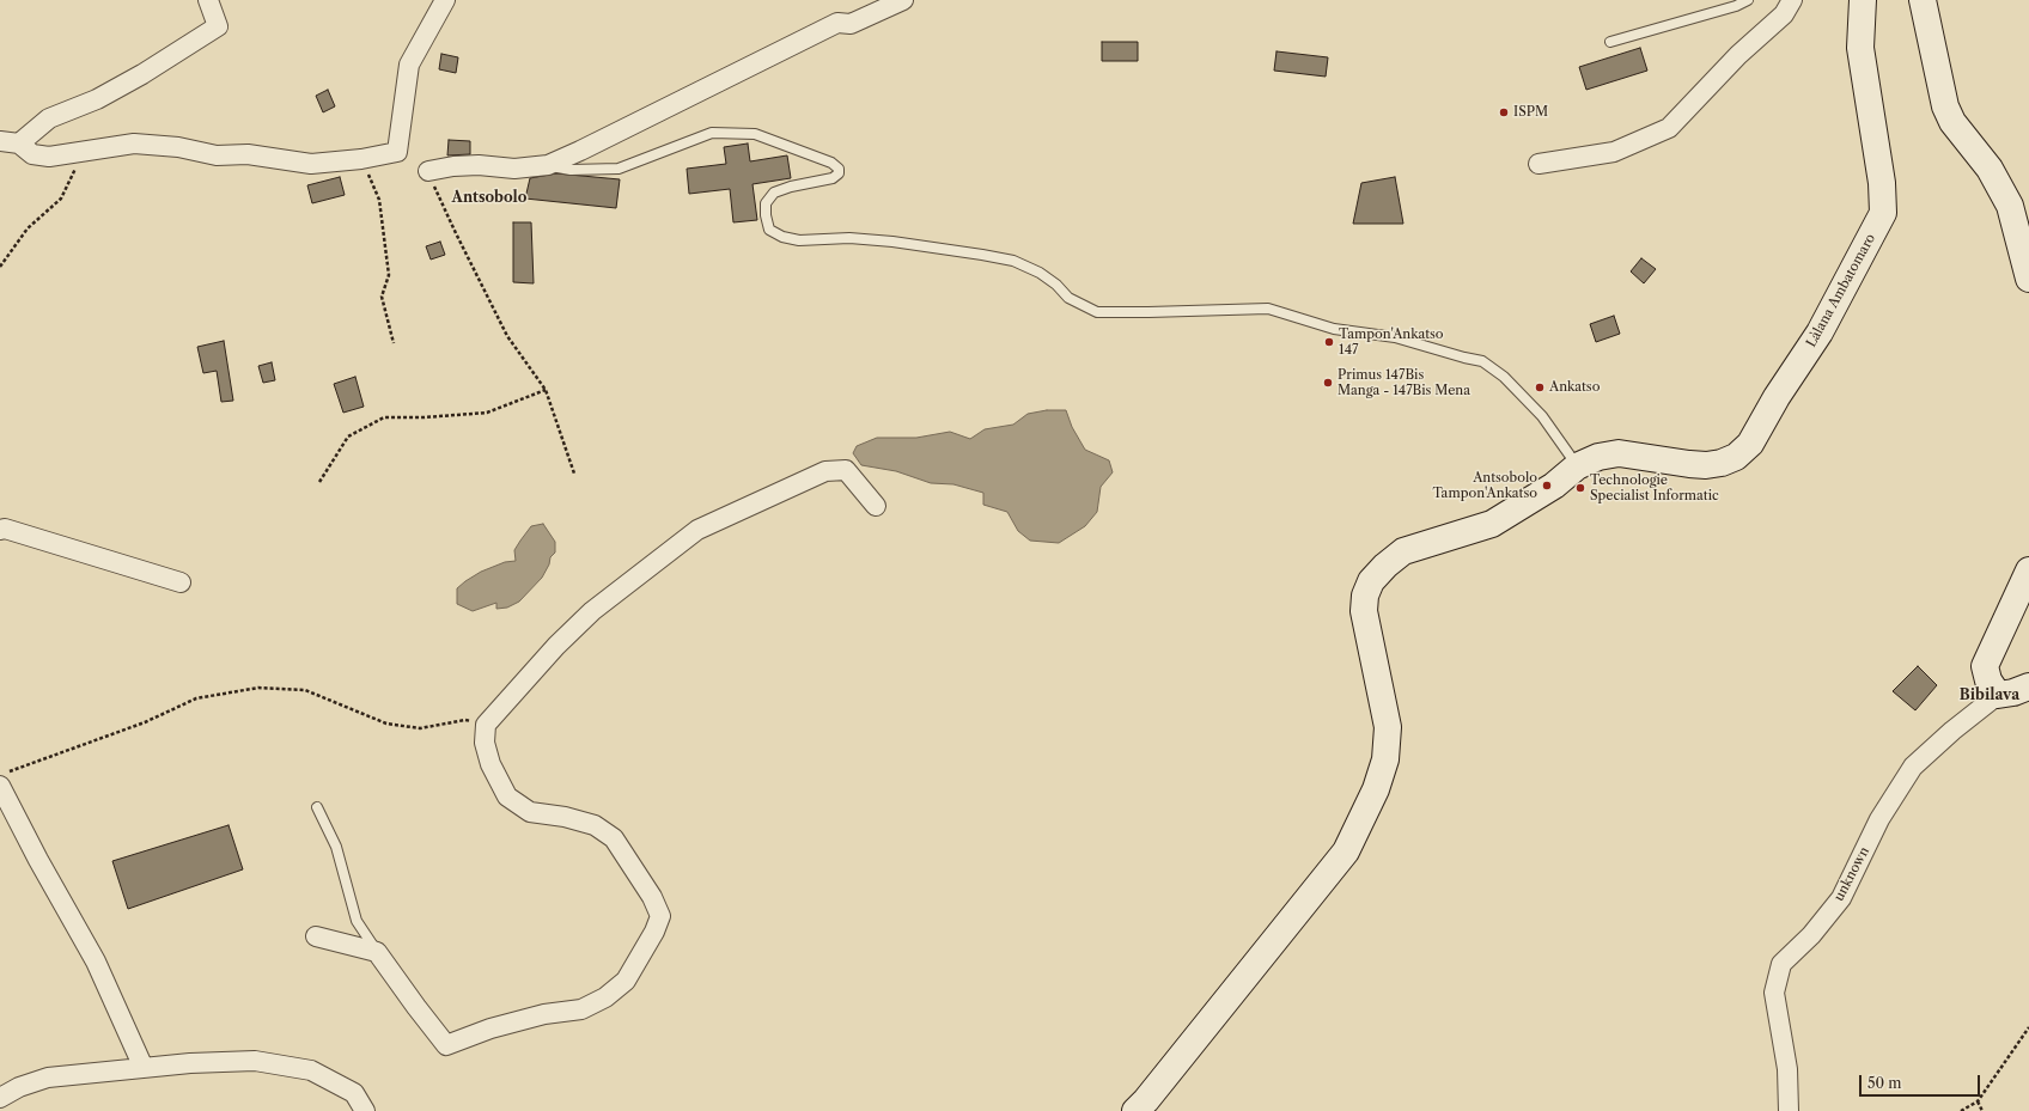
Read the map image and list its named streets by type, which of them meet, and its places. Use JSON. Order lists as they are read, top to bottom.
{
  "streets": {
    "street": ["Làlana Ambatomaro", "unknown"]
  },
  "districts": ["Antsobolo", "Bibilava"],
  "places": [
    "ISPM",
    "Tampon'Ankatso 147",
    "Primus 147Bis Manga - 147Bis Mena",
    "Ankatso",
    "Antsobolo Tampon'Ankatso",
    "Technologie Specialist Informatic"
  ],
  "scale_bar": "50 m"
}
